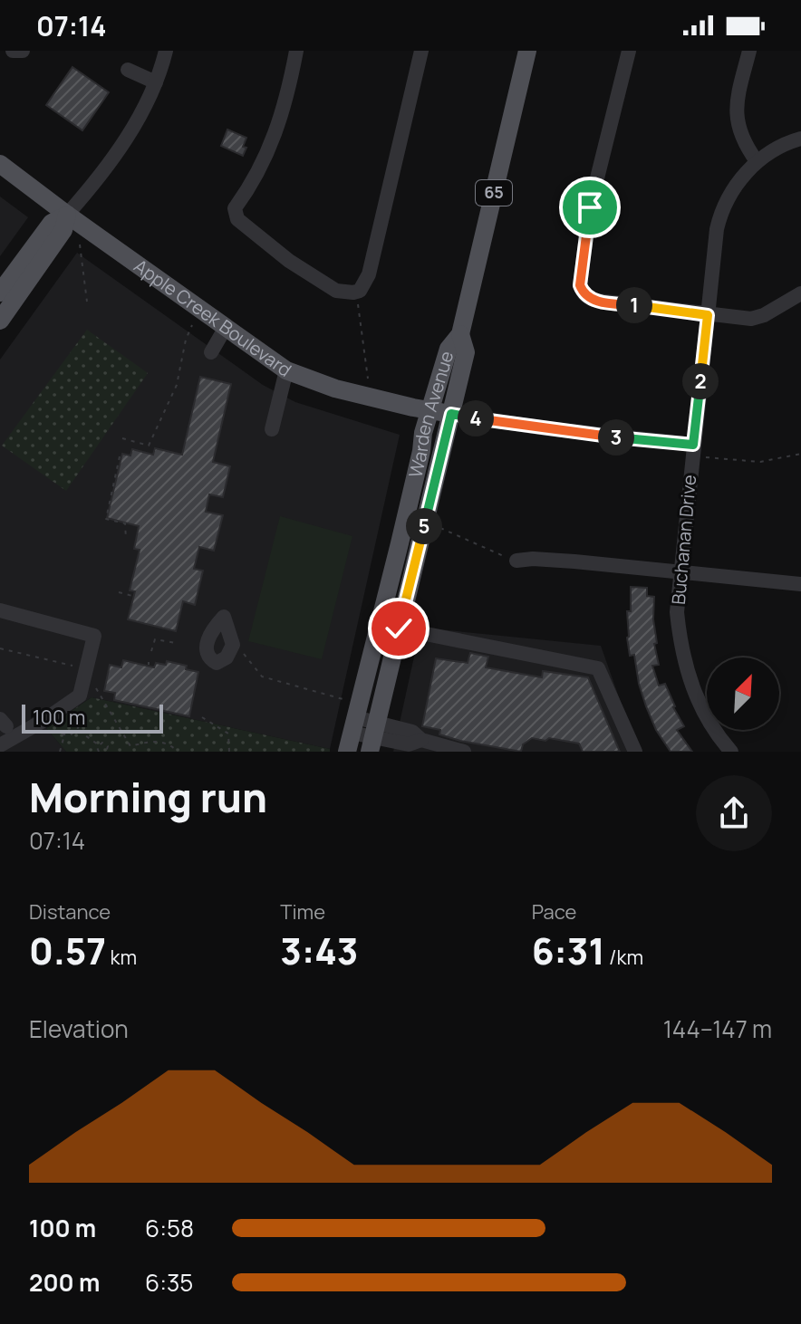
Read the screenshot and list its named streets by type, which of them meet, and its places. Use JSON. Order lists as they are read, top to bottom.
{
  "streets": {
    "main road": ["65", "Apple Creek Boulevard", "Warden Avenue"],
    "street": ["Buchanan Drive"]
  },
  "crossings": [
    ["Apple Creek Boulevard", "Warden Avenue"]
  ],
  "scale_bar": "100 m",
  "north": "top right",
  "page": {
    "status": "07:14",
    "pins": [
      "1",
      "2",
      "4",
      "3",
      "5"
    ],
    "scale": "100 m",
    "heading": ["Morning run", "07:14"],
    "stats": [
      ["Distance", "0.57 km"],
      ["Time", "3:43"],
      ["Pace", "6:31 /km"]
    ],
    "chart": ["Elevation", "144–147 m"],
    "list": [
      {
        "name": "100 m",
        "note": "6:58"
      },
      {
        "name": "200 m",
        "note": "6:35"
      }
    ]
  }
}
